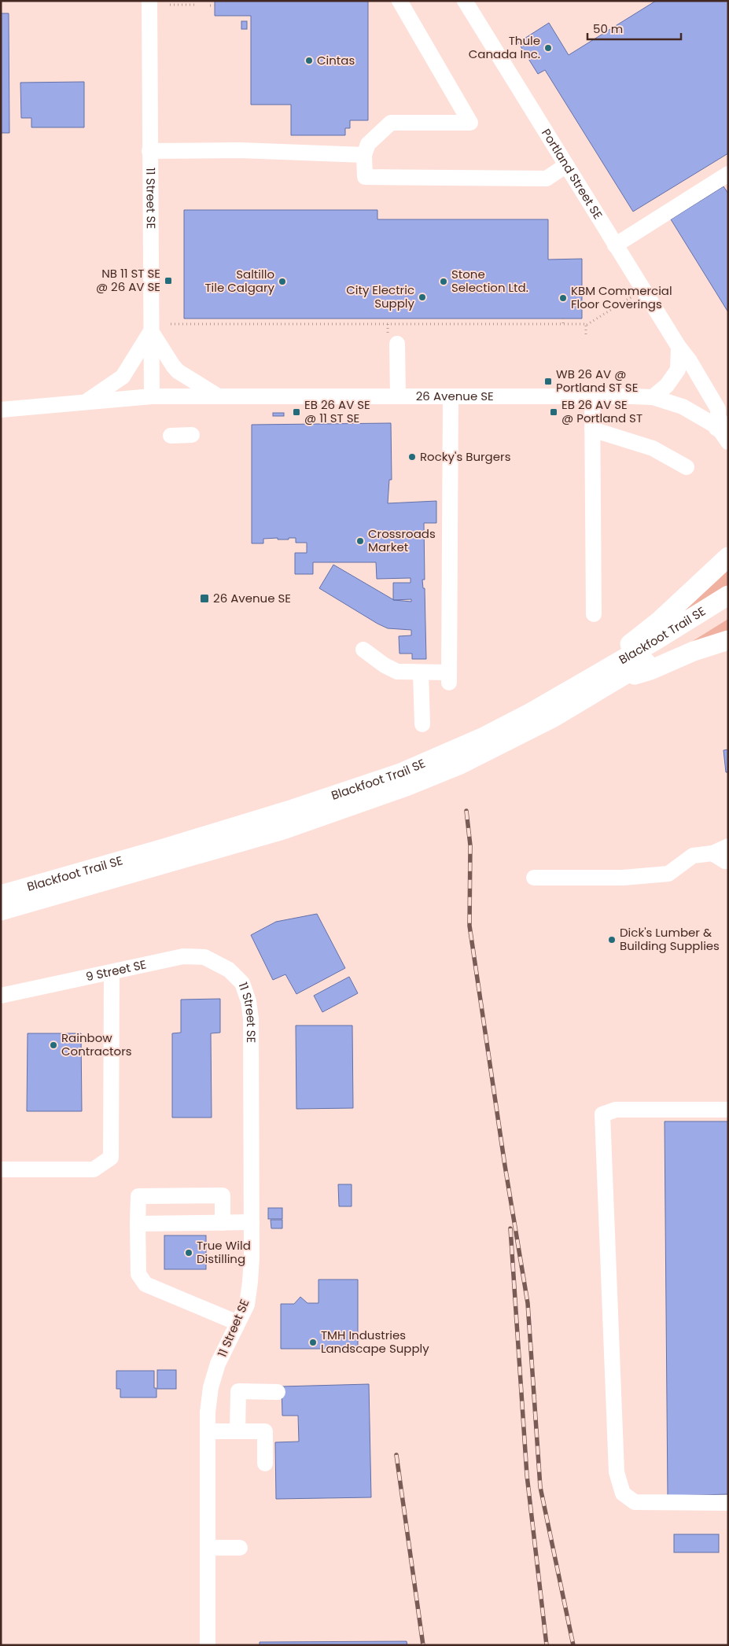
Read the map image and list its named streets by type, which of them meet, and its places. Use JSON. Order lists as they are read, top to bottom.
{
  "streets": {
    "main road": ["Blackfoot Trail SE"],
    "street": [
      "Portland Street SE",
      "11 Street SE",
      "26 Avenue SE",
      "9 Street SE"
    ]
  },
  "crossings": [
    ["Portland Street SE", "26 Avenue SE"],
    ["11 Street SE", "26 Avenue SE"],
    ["11 Street SE", "9 Street SE"]
  ],
  "places": {
    "other": [
      "Thule Canada Inc.",
      "Cintas",
      "Saltillo Tile Calgary",
      "Stone Selection Ltd.",
      "City Electric Supply",
      "KBM Commercial Floor Coverings",
      "Rocky's Burgers",
      "Crossroads Market",
      "Dick's Lumber & Building Supplies",
      "Rainbow Contractors",
      "True Wild Distilling",
      "TMH Industries Landscape Supply"
    ],
    "transit": [
      "NB 11 ST SE @ 26 AV SE",
      "WB 26 AV @ Portland ST SE",
      "EB 26 AV SE @ 11 ST SE",
      "EB 26 AV SE @ Portland ST",
      "26 Avenue SE"
    ]
  },
  "scale_bar": "50 m"
}
